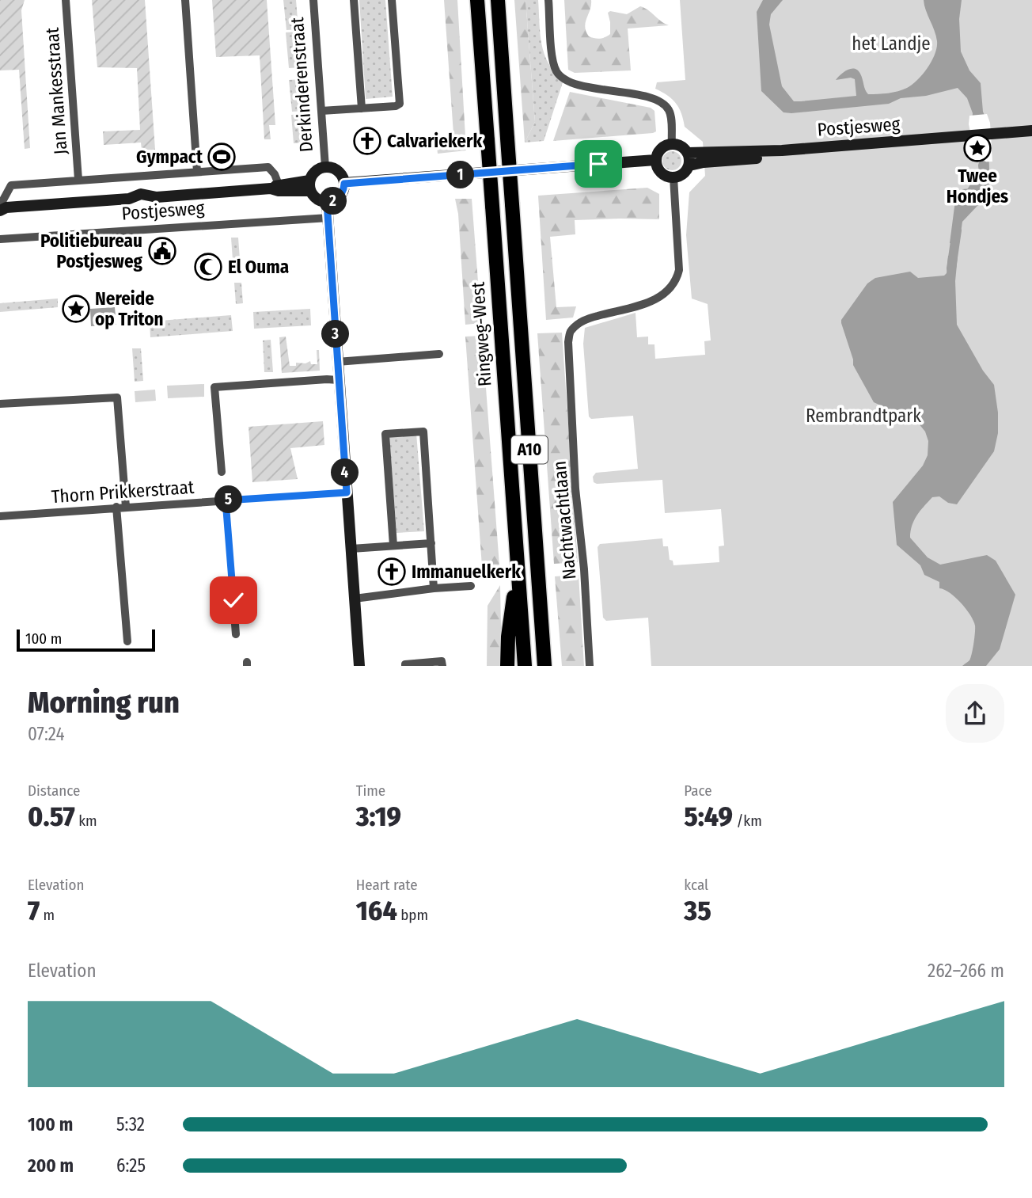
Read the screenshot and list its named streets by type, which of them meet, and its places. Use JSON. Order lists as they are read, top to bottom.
{
  "streets": {
    "highway": ["Ringweg-West", "A10"],
    "street": [
      "Derkinderenstraat",
      "Jan Mankesstraat",
      "Postjesweg",
      "Thorn Prikkerstraat",
      "Nachtwachtlaan"
    ]
  },
  "crossings": [
    ["Derkinderenstraat", "Postjesweg"],
    ["Jan Mankesstraat", "Postjesweg"],
    ["Postjesweg", "Nachtwachtlaan"],
    ["Ringweg-West", "A10"]
  ],
  "parks": ["het Landje", "Rembrandtpark"],
  "places": {
    "church": ["Calvariekerk", "Immanuelkerk"],
    "place": ["Twee Hondjes", "Nereide op Triton"],
    "sports": ["Gympact"],
    "public building": ["Politiebureau Postjesweg"],
    "mosque": ["El Ouma"]
  },
  "scale_bar": "100 m",
  "page": {
    "pins": [
      "1",
      "2",
      "3",
      "4",
      "5"
    ],
    "scale": "100 m",
    "heading": ["Morning run", "07:24"],
    "stats": [
      ["Distance", "0.57 km"],
      ["Time", "3:19"],
      ["Pace", "5:49 /km"],
      ["Elevation", "7 m"],
      ["Heart rate", "164 bpm"],
      ["kcal", "35"]
    ],
    "chart": ["Elevation", "262–266 m"],
    "list": [
      {
        "name": "100 m",
        "note": "5:32"
      },
      {
        "name": "200 m",
        "note": "6:25"
      }
    ]
  }
}
